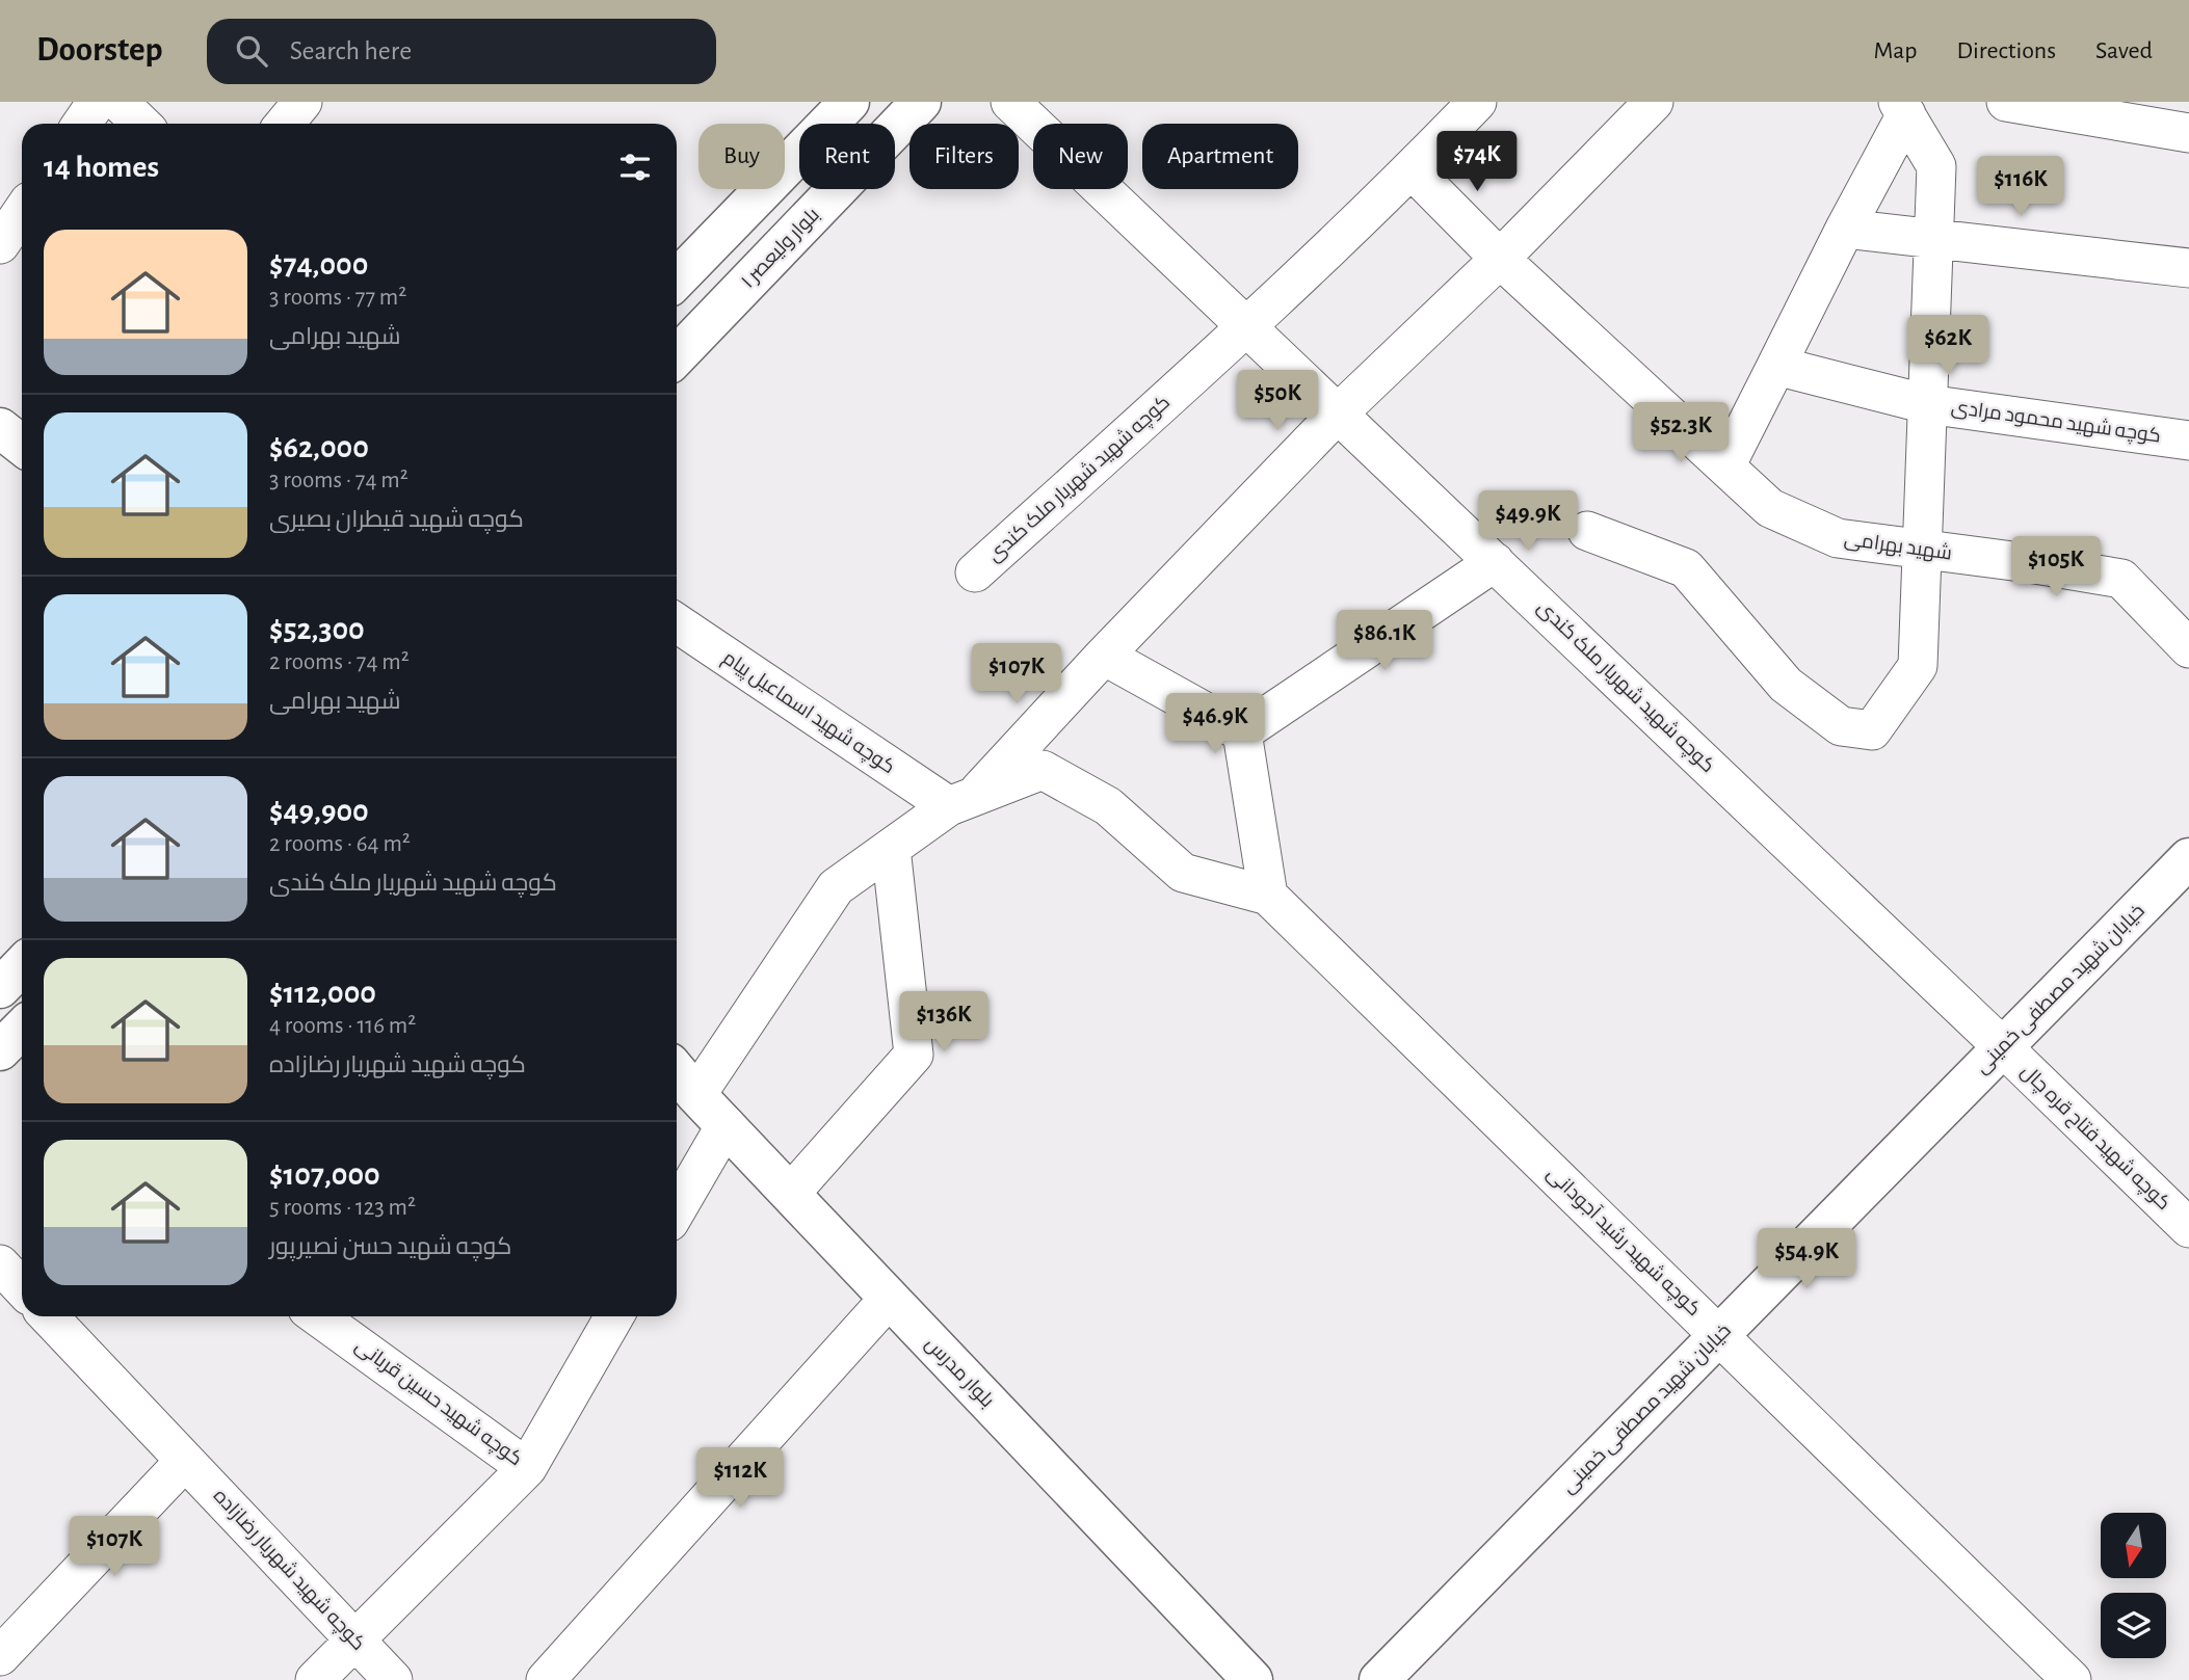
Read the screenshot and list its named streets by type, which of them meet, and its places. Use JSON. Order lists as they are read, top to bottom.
{
  "streets": {
    "main road": ["بلوار ولیعصر ۱", "خیابان شهید مصطفی خمینی", "بلوار مدرس"],
    "street": [
      "کوچه شهید محمود مرادی",
      "کوچه شهید شهریار ملک کندی",
      "شهید بهرامی",
      "کوچه شهید اسماعیل پیام",
      "کوچه شهید فتاح قره چال",
      "کوچه شهید رشید آجودانی",
      "کوچه شهید حسین قربانی",
      "کوچه شهید شهریار رضازاده"
    ]
  },
  "crossings": [
    ["کوچه شهید شهریار ملک کندی", "شهید بهرامی"],
    ["کوچه شهید شهریار ملک کندی", "خیابان شهید مصطفی خمینی"],
    ["کوچه شهید شهریار ملک کندی", "کوچه شهید فتاح قره چال"],
    ["خیابان شهید مصطفی خمینی", "کوچه شهید فتاح قره چال"],
    ["خیابان شهید مصطفی خمینی", "کوچه شهید رشید آجودانی"]
  ],
  "north": "bottom",
  "page": {
    "header": "Doorstep",
    "search": "Search here",
    "nav": ["Map", "Directions", "Saved"],
    "chip": [
      "Buy",
      "Rent",
      "Filters",
      "New",
      "Apartment"
    ],
    "heading": "14 homes",
    "price": [
      "$74K",
      "$116K",
      "$62K",
      "$50K",
      "$52.3K",
      "$49.9K",
      "$105K",
      "$86.1K",
      "$107K",
      "$46.9K",
      "$136K",
      "$54.9K",
      "$112K",
      "$107K"
    ],
    "list": [
      {
        "name": "$74,000",
        "note": "3 rooms · 77 m² · شهید بهرامی"
      },
      {
        "name": "$62,000",
        "note": "3 rooms · 74 m² · کوچه شهید قیطران بصیری"
      },
      {
        "name": "$52,300",
        "note": "2 rooms · 74 m² · شهید بهرامی"
      },
      {
        "name": "$49,900",
        "note": "2 rooms · 64 m² · کوچه شهید شهریار ملک کندی"
      },
      {
        "name": "$112,000",
        "note": "4 rooms · 116 m² · کوچه شهید شهریار رضازاده"
      },
      {
        "name": "$107,000",
        "note": "5 rooms · 123 m² · کوچه شهید حسن نصیرپور"
      }
    ]
  }
}
